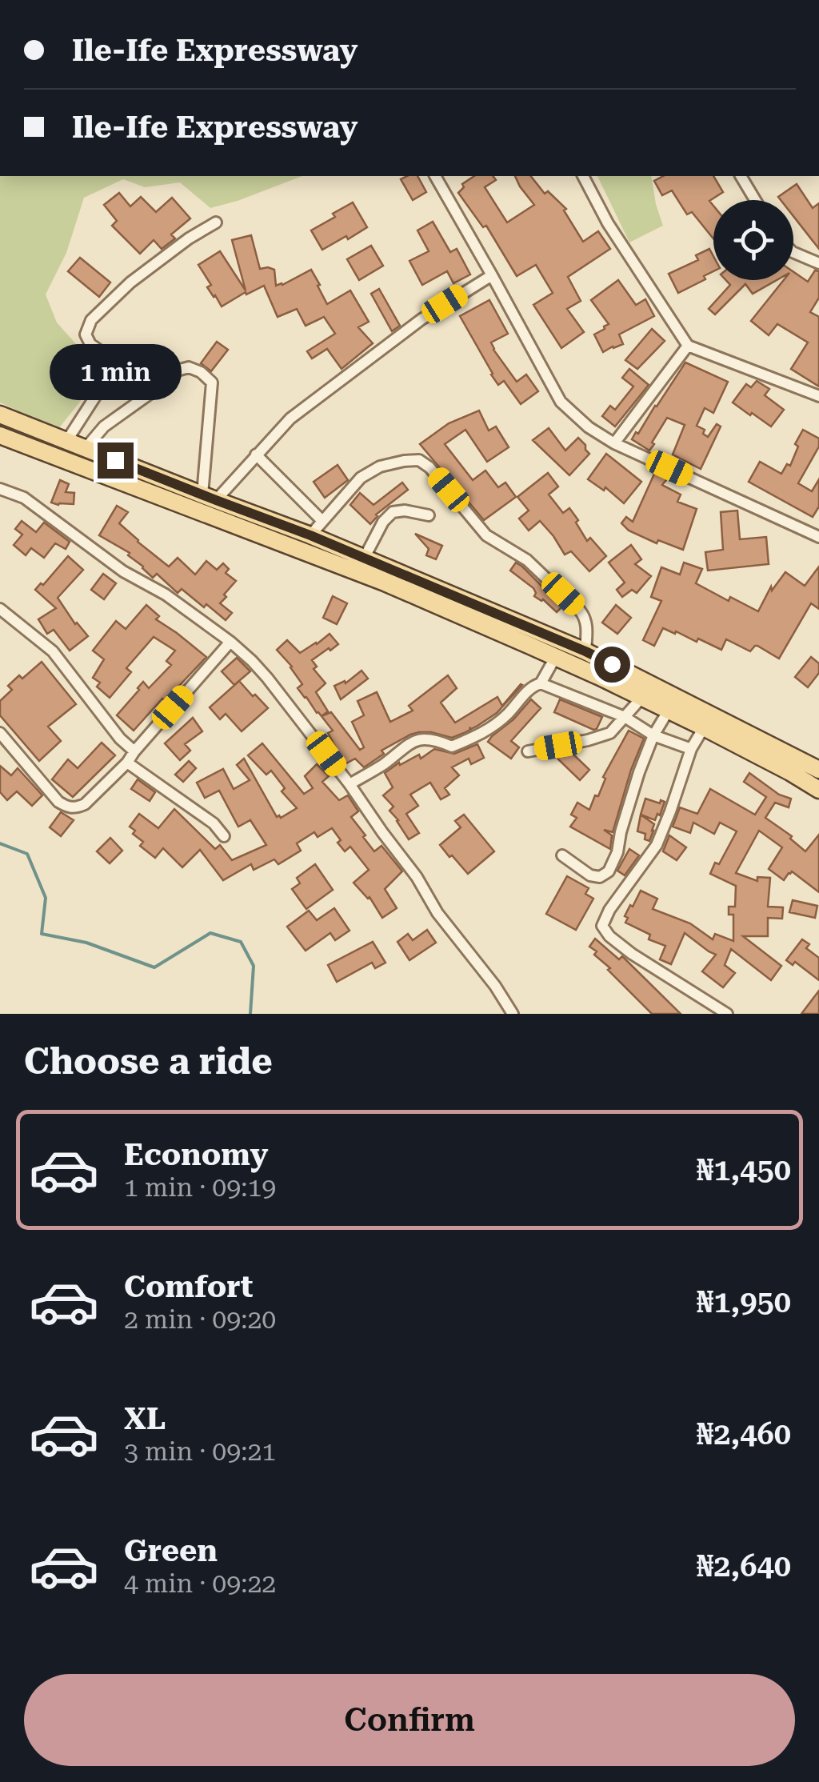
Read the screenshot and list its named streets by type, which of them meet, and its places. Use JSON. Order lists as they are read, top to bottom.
{
  "page": {
    "banner": ["Ile-Ife Expressway", "Ile-Ife Expressway"],
    "bubble": "1 min",
    "heading": "Choose a ride",
    "list": [
      {
        "name": "Economy",
        "note": "1 min · 09:19",
        "value": "₦1,450"
      },
      {
        "name": "Comfort",
        "note": "2 min · 09:20",
        "value": "₦1,950"
      },
      {
        "name": "XL",
        "note": "3 min · 09:21",
        "value": "₦2,460"
      },
      {
        "name": "Green",
        "note": "4 min · 09:22",
        "value": "₦2,640"
      }
    ],
    "buttons": "Confirm"
  }
}
